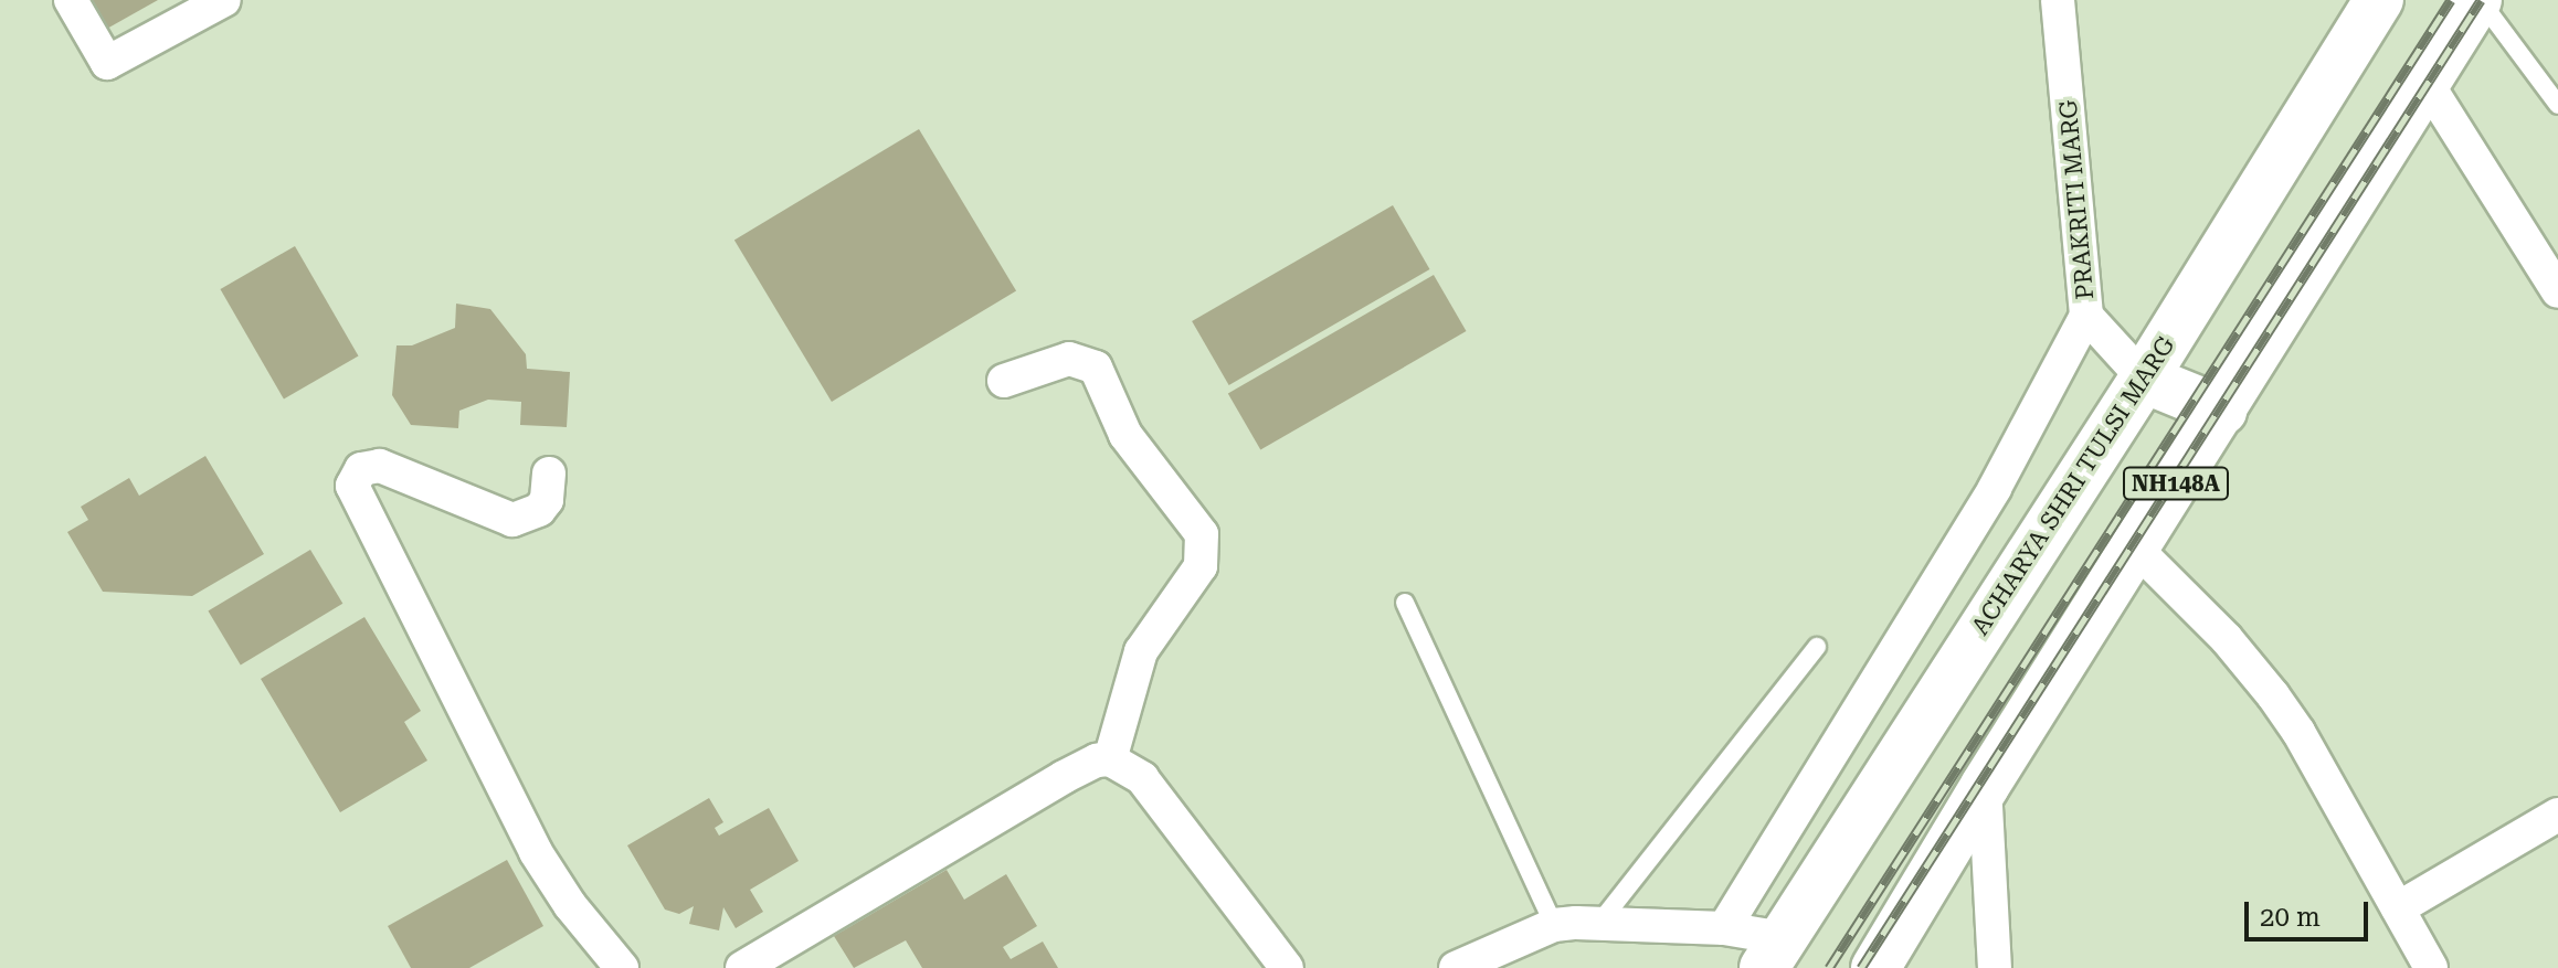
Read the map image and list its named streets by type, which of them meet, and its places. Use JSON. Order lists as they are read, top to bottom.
{
  "streets": {
    "highway": ["NH148A", "ACHARYA SHRI TULSI MARG"],
    "street": ["PRAKRITI MARG"]
  },
  "crossings": [
    ["PRAKRITI MARG", "ACHARYA SHRI TULSI MARG"]
  ],
  "scale_bar": "20 m"
}
